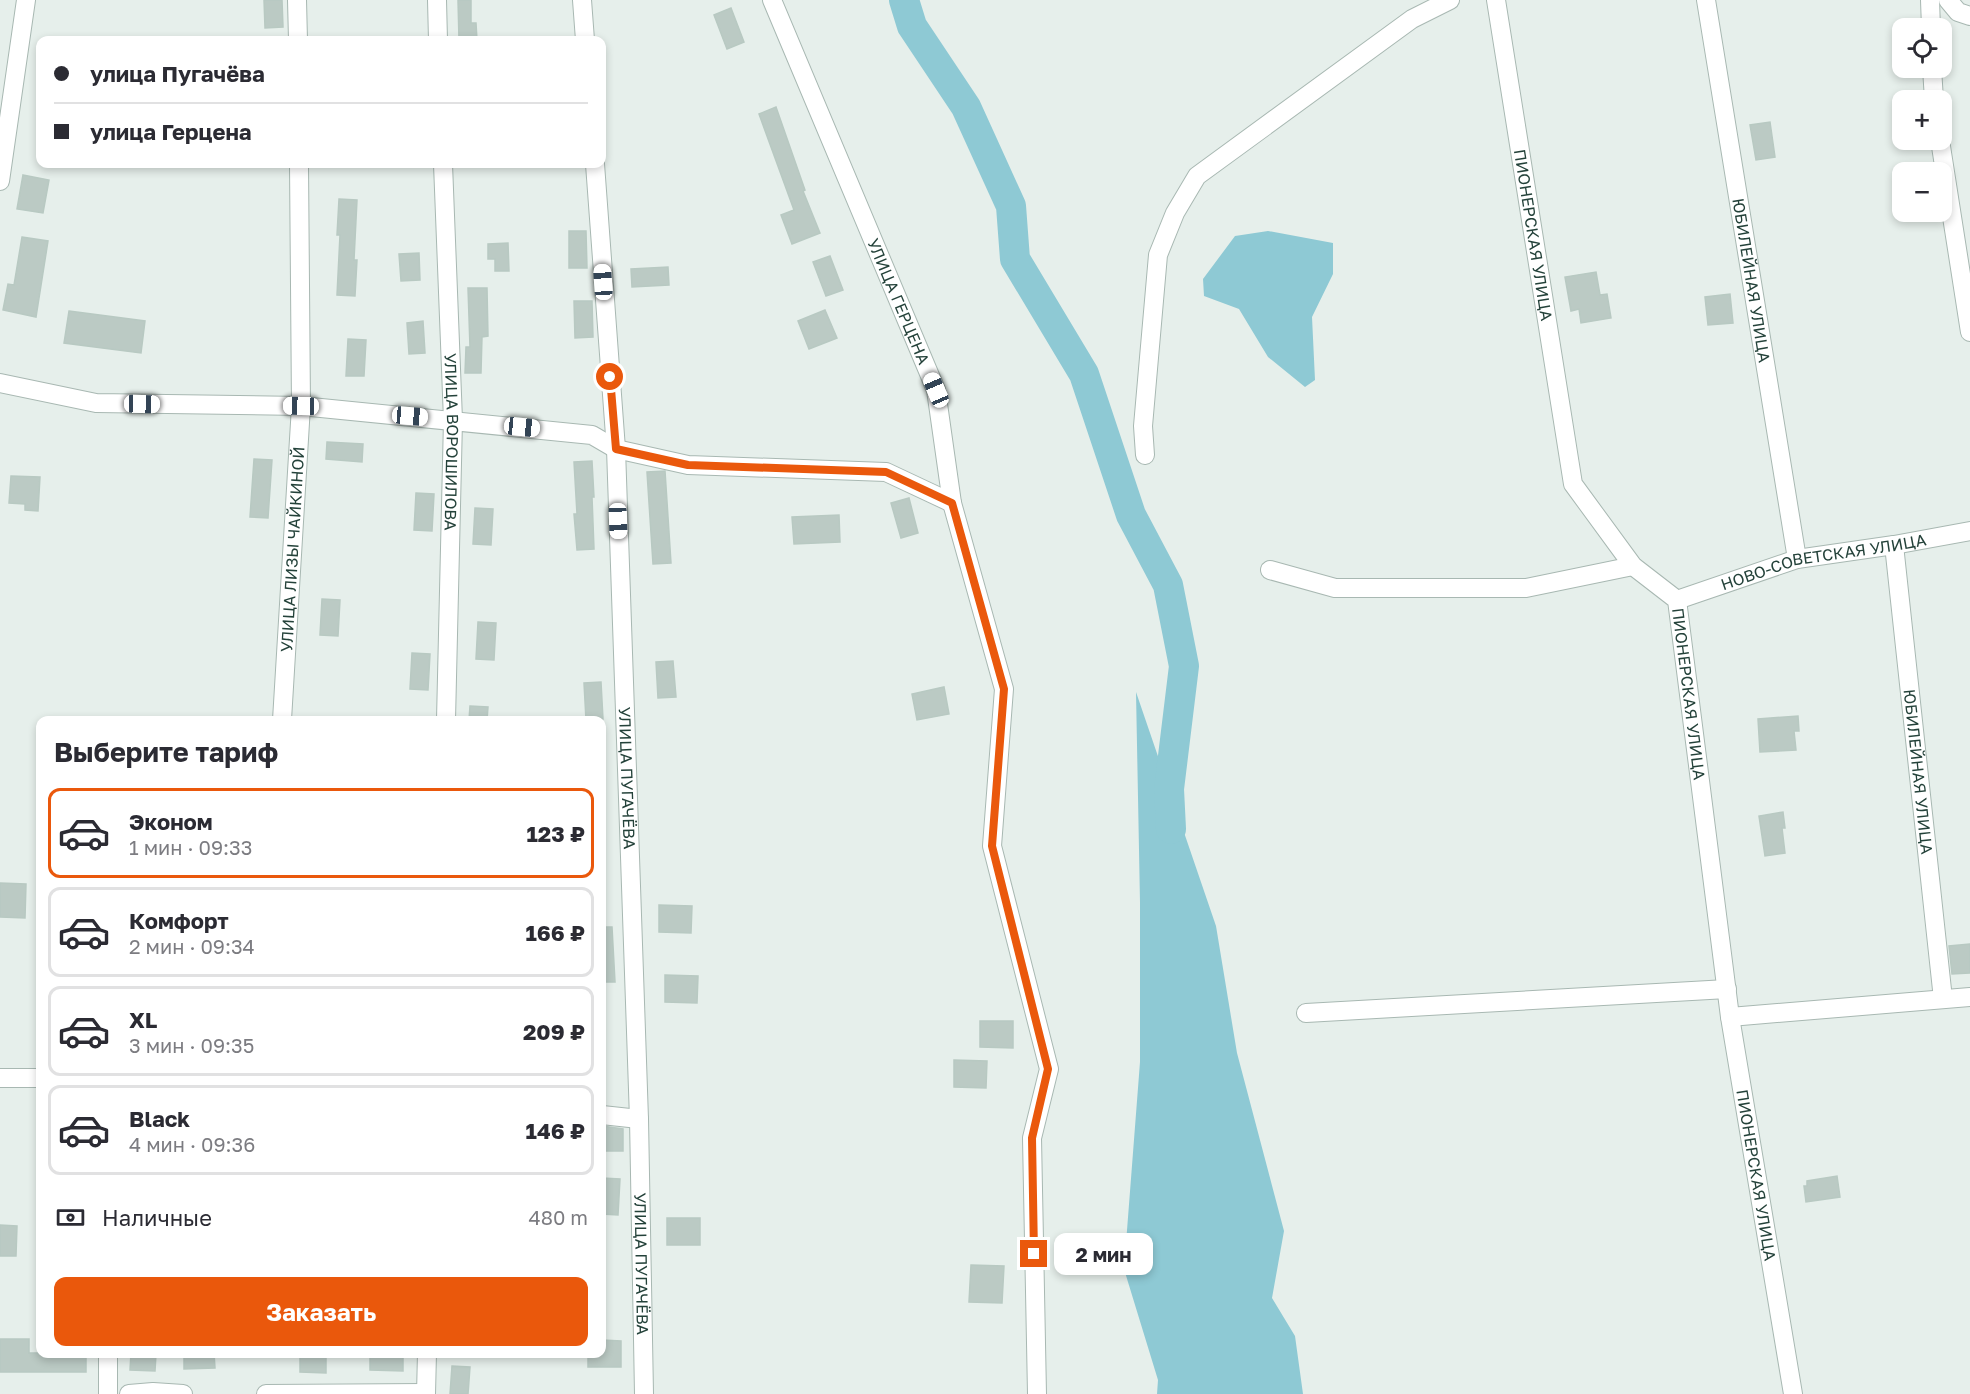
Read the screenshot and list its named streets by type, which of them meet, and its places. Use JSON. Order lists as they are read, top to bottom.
{
  "streets": {
    "street": [
      "ПИОНЕРСКАЯ УЛИЦА",
      "ЮБИЛЕЙНАЯ УЛИЦА",
      "УЛИЦА ГЕРЦЕНА",
      "УЛИЦА ВОРОШИЛОВА",
      "УЛИЦА ЛИЗЫ ЧАЙКИНОЙ",
      "НОВО-СОВЕТСКАЯ УЛИЦА",
      "УЛИЦА ПУГАЧЁВА"
    ]
  },
  "crossings": [
    ["ПИОНЕРСКАЯ УЛИЦА", "НОВО-СОВЕТСКАЯ УЛИЦА"],
    ["ЮБИЛЕЙНАЯ УЛИЦА", "НОВО-СОВЕТСКАЯ УЛИЦА"]
  ],
  "page": {
    "map_buttons": ["+", "−"],
    "banner": ["улица Пугачёва", "улица Герцена"],
    "heading": "Выберите тариф",
    "list": [
      {
        "name": "Эконом",
        "note": "1 мин · 09:33",
        "value": "123 ₽"
      },
      {
        "name": "Комфорт",
        "note": "2 мин · 09:34",
        "value": "166 ₽"
      },
      {
        "name": "XL",
        "note": "3 мин · 09:35",
        "value": "209 ₽"
      },
      {
        "name": "Black",
        "note": "4 мин · 09:36",
        "value": "146 ₽"
      }
    ],
    "pay": ["Наличные", "480 m"],
    "bubble": "2 мин",
    "buttons": "Заказать"
  }
}
